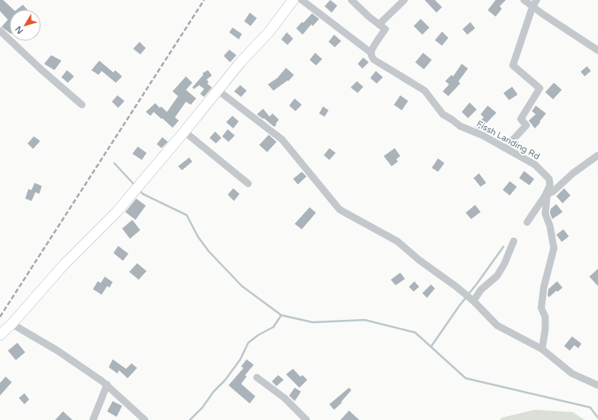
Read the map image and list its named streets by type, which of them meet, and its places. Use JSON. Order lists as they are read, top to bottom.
{
  "streets": {
    "street": ["Fissh Landing Rd"]
  },
  "north": "bottom left"
}
